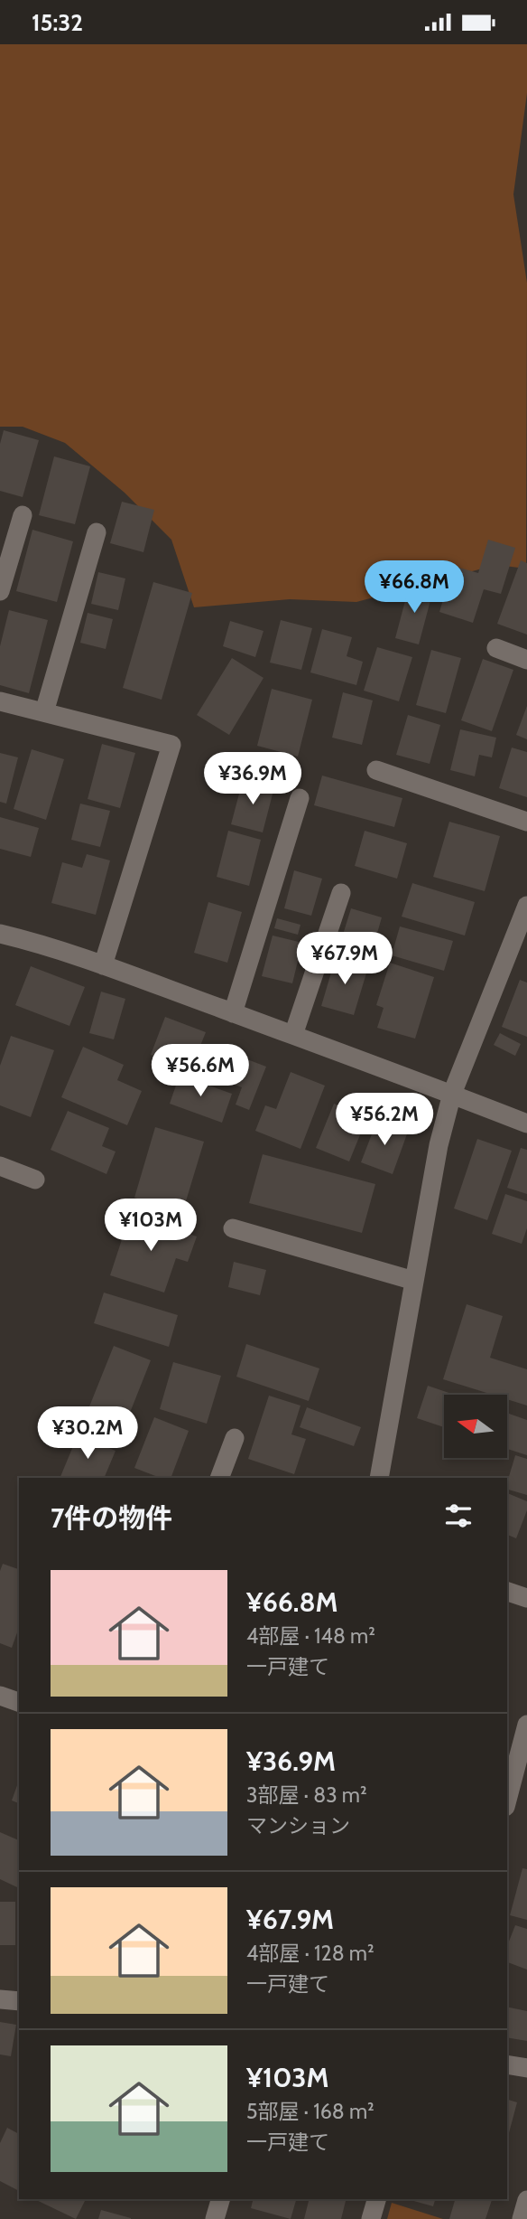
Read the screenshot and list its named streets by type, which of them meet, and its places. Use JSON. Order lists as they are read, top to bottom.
{
  "north": "left",
  "page": {
    "status": "15:32",
    "price": [
      "¥66.8M",
      "¥36.9M",
      "¥67.9M",
      "¥56.6M",
      "¥56.2M",
      "¥103M",
      "¥30.2M"
    ],
    "heading": "7件の物件",
    "list": [
      {
        "name": "¥66.8M",
        "note": "4部屋 · 148 m² · 一戸建て"
      },
      {
        "name": "¥36.9M",
        "note": "3部屋 · 83 m² · マンション"
      },
      {
        "name": "¥67.9M",
        "note": "4部屋 · 128 m² · 一戸建て"
      },
      {
        "name": "¥103M",
        "note": "5部屋 · 168 m² · 一戸建て"
      }
    ]
  }
}
